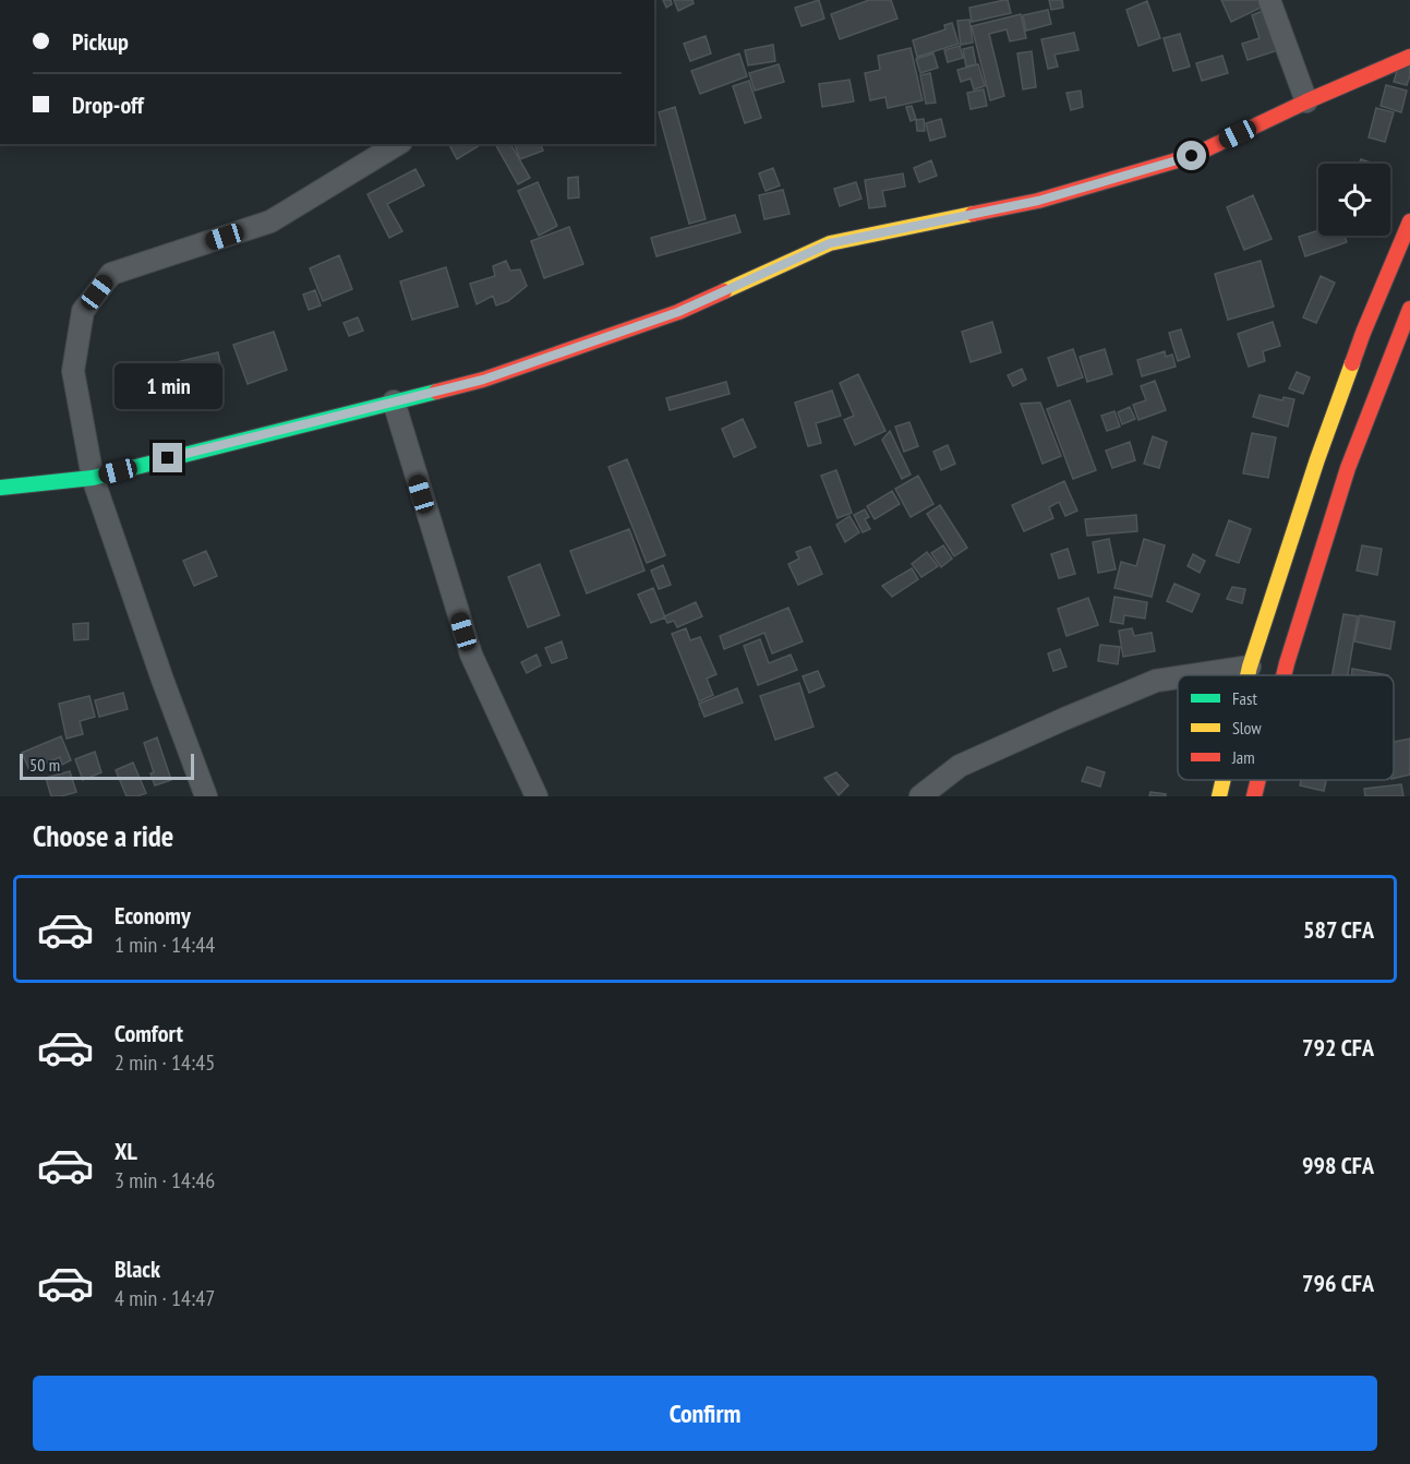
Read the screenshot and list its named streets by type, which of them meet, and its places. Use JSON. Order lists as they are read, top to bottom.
{
  "legend": ["Fast", "Slow", "Jam"],
  "scale_bar": "50 m",
  "page": {
    "banner": ["Pickup", "Drop-off"],
    "bubble": "1 min",
    "scale": "50 m",
    "heading": "Choose a ride",
    "list": [
      {
        "name": "Economy",
        "note": "1 min · 14:44",
        "value": "587 CFA"
      },
      {
        "name": "Comfort",
        "note": "2 min · 14:45",
        "value": "792 CFA"
      },
      {
        "name": "XL",
        "note": "3 min · 14:46",
        "value": "998 CFA"
      },
      {
        "name": "Black",
        "note": "4 min · 14:47",
        "value": "796 CFA"
      }
    ],
    "buttons": "Confirm"
  }
}
